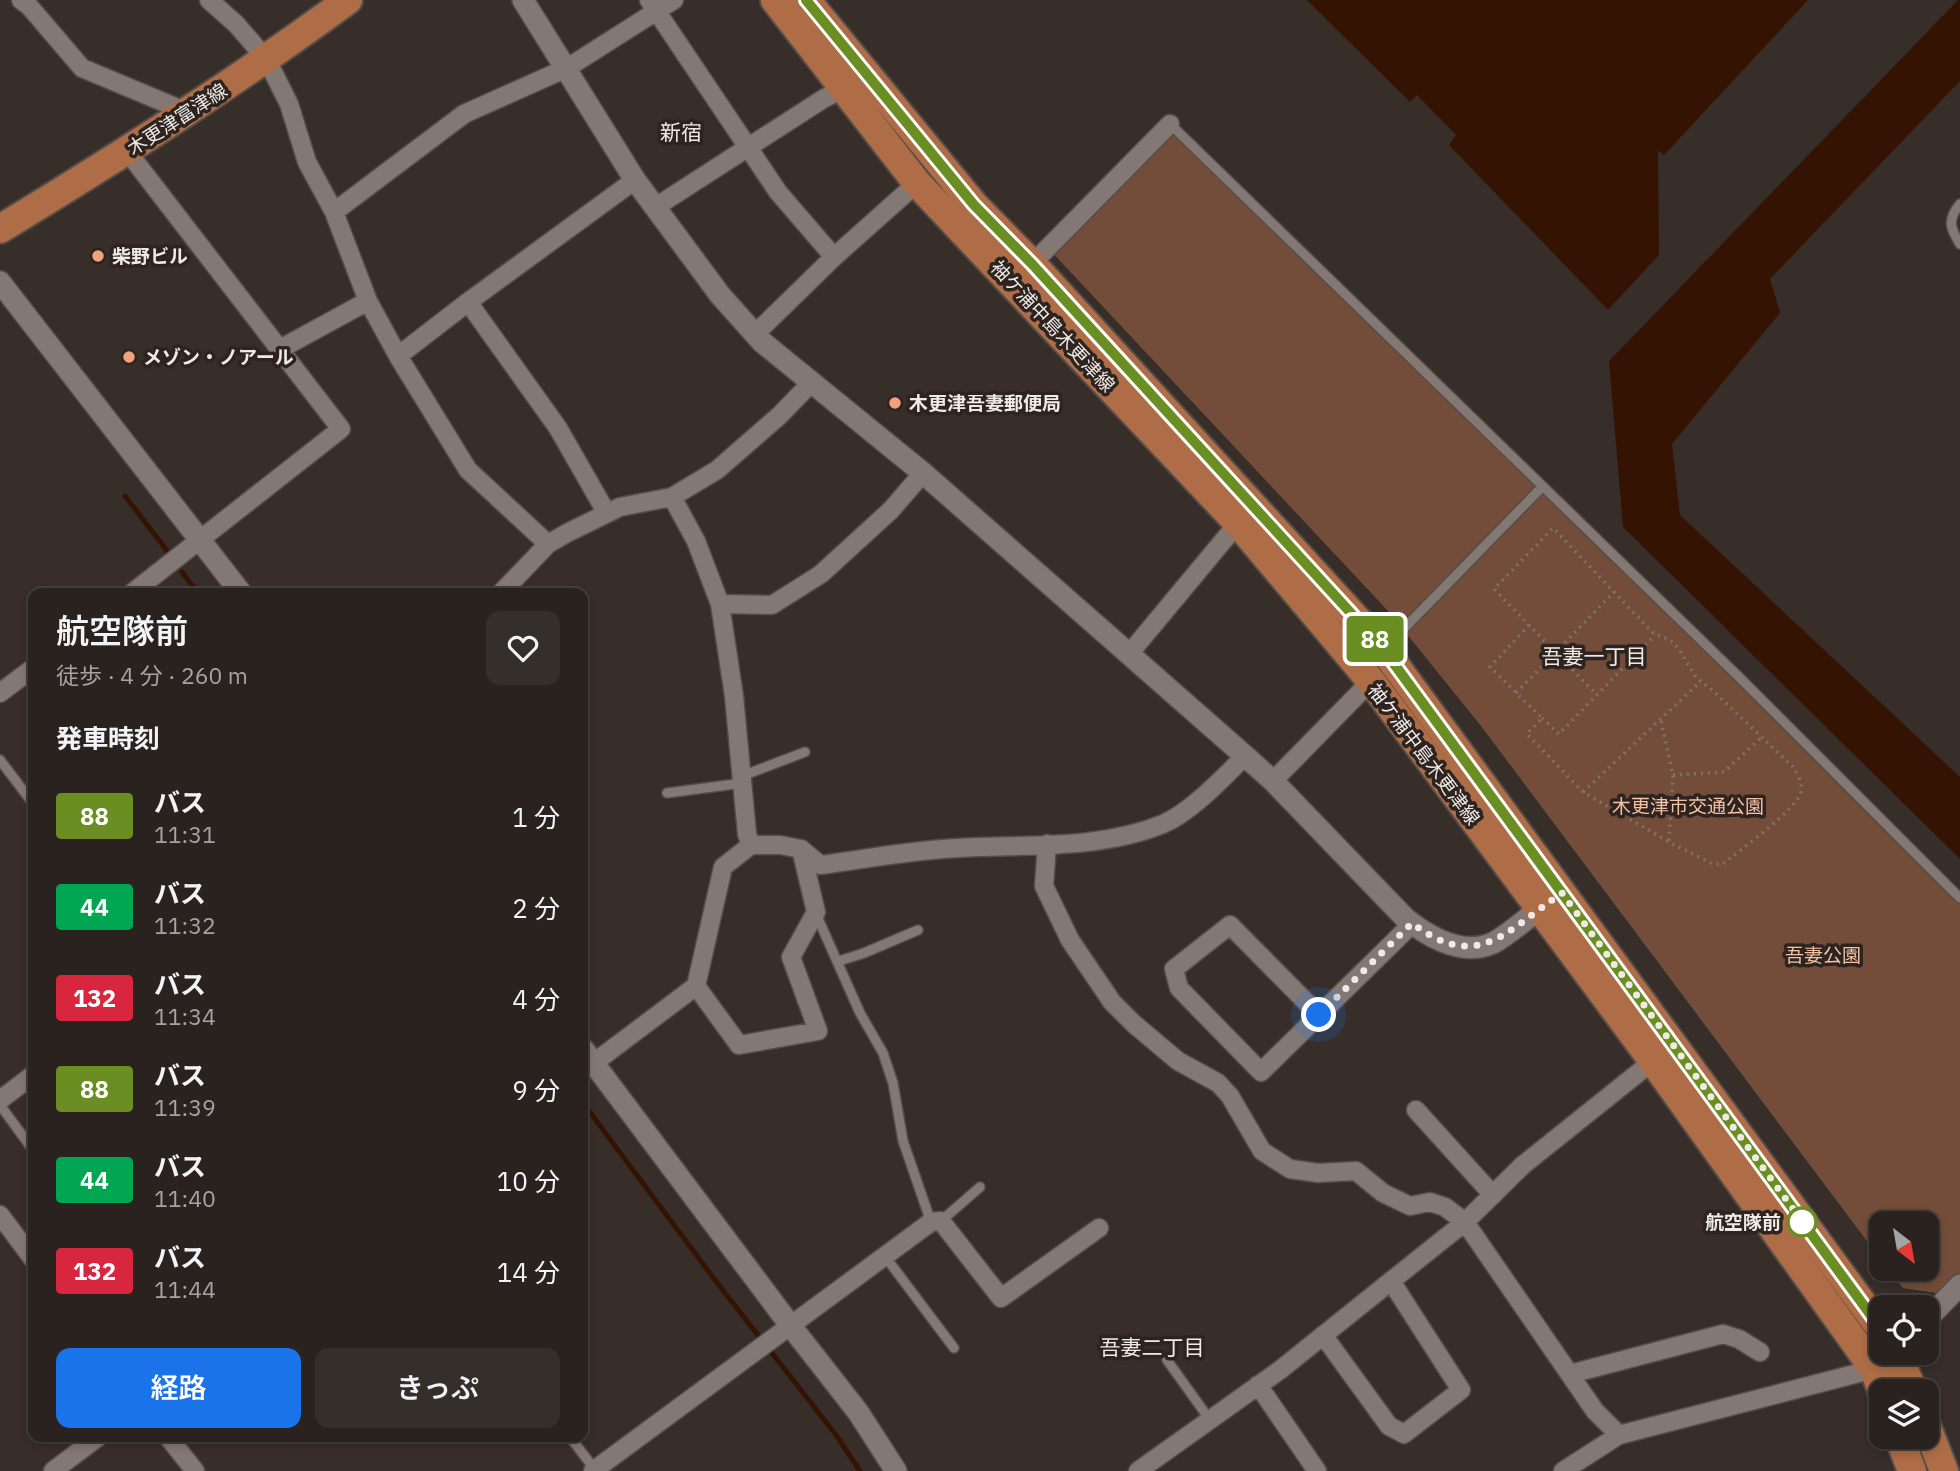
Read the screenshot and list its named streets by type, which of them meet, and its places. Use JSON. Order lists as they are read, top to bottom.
{
  "streets": {
    "main road": ["木更津富津線", "袖ケ浦中島木更津線"]
  },
  "districts": ["新宿", "吾妻一丁目", "吾妻二丁目"],
  "parks": ["木更津市交通公園", "吾妻公園"],
  "places": [
    "柴野ビル",
    "メゾン・ノアール",
    "木更津吾妻郵便局",
    "航空隊前"
  ],
  "lines": ["bus line 88"],
  "north": "bottom right",
  "page": {
    "on_map": "88",
    "heading": [
      ["航空隊前", "徒歩 · 4 分 · 260 m"],
      "発車時刻"
    ],
    "list": [
      {
        "mark": "88",
        "name": "バス",
        "note": "11:31",
        "value": "1 分"
      },
      {
        "mark": "44",
        "name": "バス",
        "note": "11:32",
        "value": "2 分"
      },
      {
        "mark": "132",
        "name": "バス",
        "note": "11:34",
        "value": "4 分"
      },
      {
        "mark": "88",
        "name": "バス",
        "note": "11:39",
        "value": "9 分"
      },
      {
        "mark": "44",
        "name": "バス",
        "note": "11:40",
        "value": "10 分"
      },
      {
        "mark": "132",
        "name": "バス",
        "note": "11:44",
        "value": "14 分"
      }
    ],
    "buttons": ["経路", "きっぷ"]
  }
}
